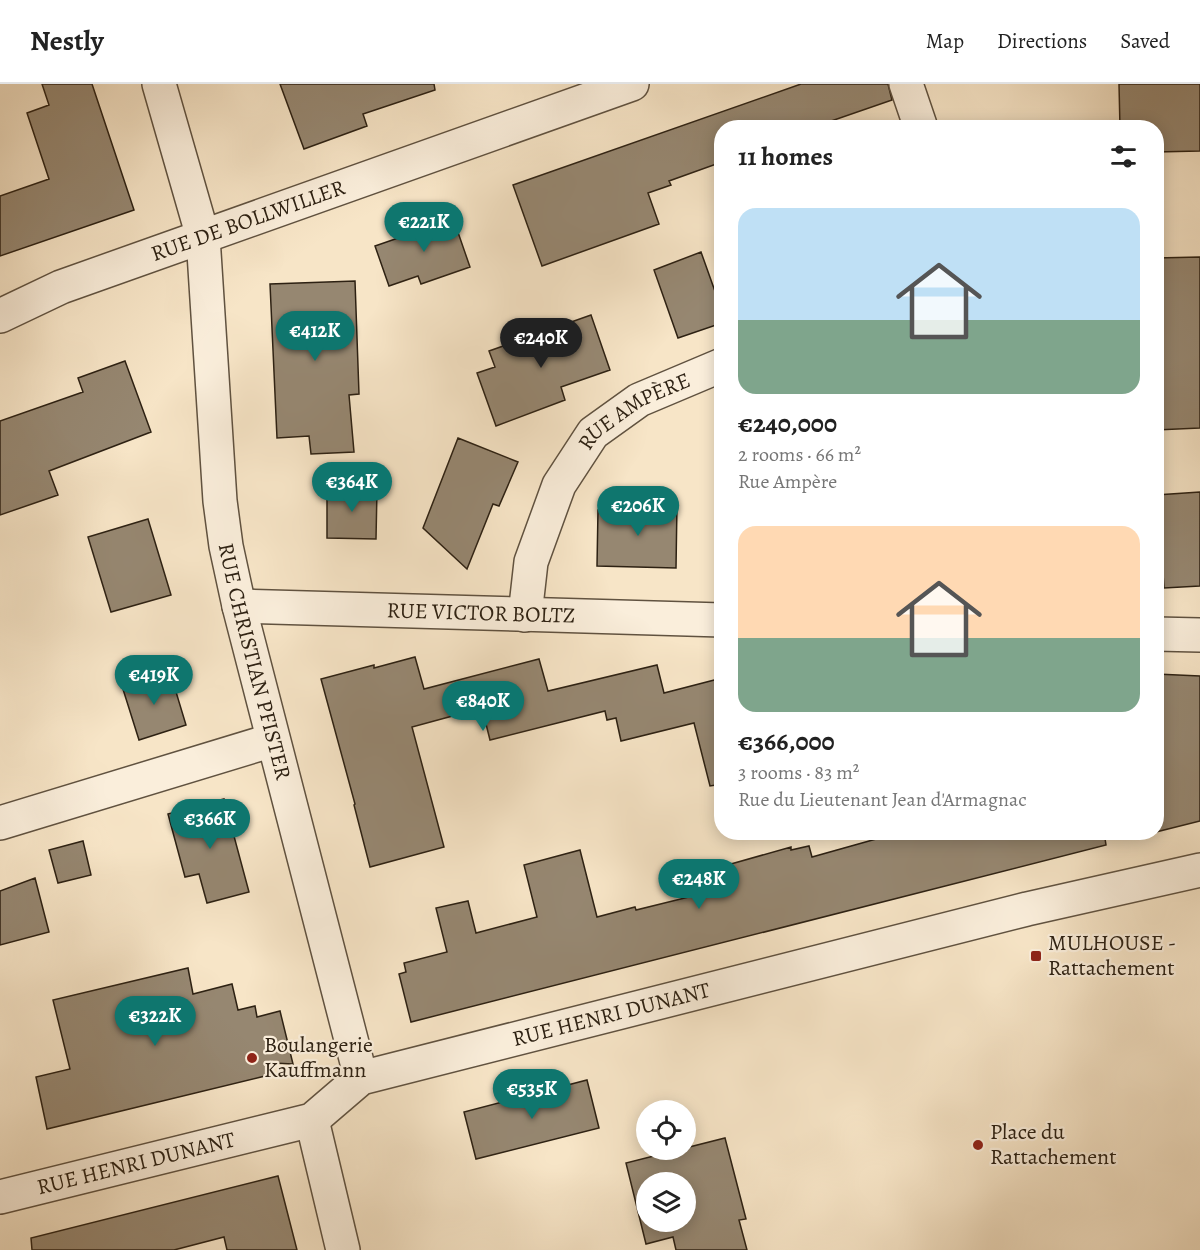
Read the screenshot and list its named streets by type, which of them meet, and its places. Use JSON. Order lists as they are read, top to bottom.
{
  "streets": {
    "street": [
      "RUE DE BOLLWILLER",
      "RUE AMPÈRE",
      "RUE VICTOR BOLTZ",
      "RUE CHRISTIAN PFISTER",
      "RUE HENRI DUNANT"
    ]
  },
  "crossings": [
    ["RUE DE BOLLWILLER", "RUE CHRISTIAN PFISTER"],
    ["RUE AMPÈRE", "RUE VICTOR BOLTZ"],
    ["RUE VICTOR BOLTZ", "RUE CHRISTIAN PFISTER"],
    ["RUE CHRISTIAN PFISTER", "RUE HENRI DUNANT"]
  ],
  "places": {
    "transit": ["MULHOUSE - Rattachement"],
    "other": ["Boulangerie Kauffmann", "Place du Rattachement"]
  },
  "page": {
    "header": "Nestly",
    "nav": ["Map", "Directions", "Saved"],
    "heading": "11 homes",
    "list": [
      {
        "name": "€240,000",
        "note": "2 rooms · 66 m² · Rue Ampère"
      },
      {
        "name": "€366,000",
        "note": "3 rooms · 83 m² · Rue du Lieutenant Jean d'Armagnac"
      }
    ],
    "price": [
      "€221K",
      "€412K",
      "€240K",
      "€364K",
      "€206K",
      "€419K",
      "€840K",
      "€366K",
      "€248K",
      "€322K",
      "€535K"
    ]
  }
}
